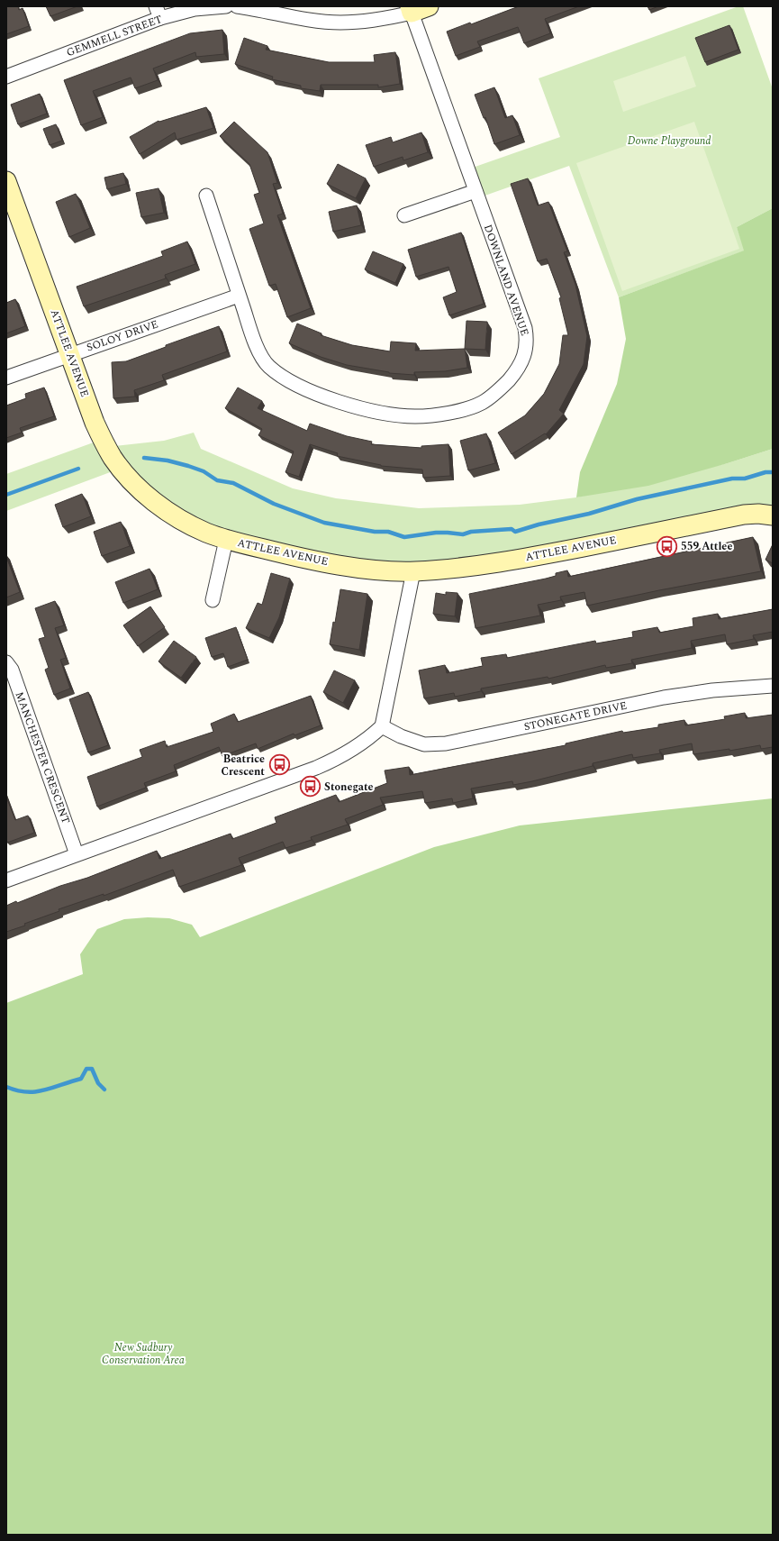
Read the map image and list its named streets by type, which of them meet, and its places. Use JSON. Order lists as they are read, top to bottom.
{
  "streets": {
    "street": [
      "GEMMELL STREET",
      "DOWNLAND AVENUE",
      "SOLOY DRIVE",
      "ATTLEE AVENUE",
      "STONEGATE DRIVE",
      "MANCHESTER CRESCENT"
    ]
  },
  "crossings": [
    ["DOWNLAND AVENUE", "SOLOY DRIVE"],
    ["SOLOY DRIVE", "ATTLEE AVENUE"]
  ],
  "parks": ["Downe Playground", "New Sudbury Conservation Area"],
  "places": {
    "bus stop": ["559 Attlee", "Beatrice Crescent", "Stonegate"]
  }
}
